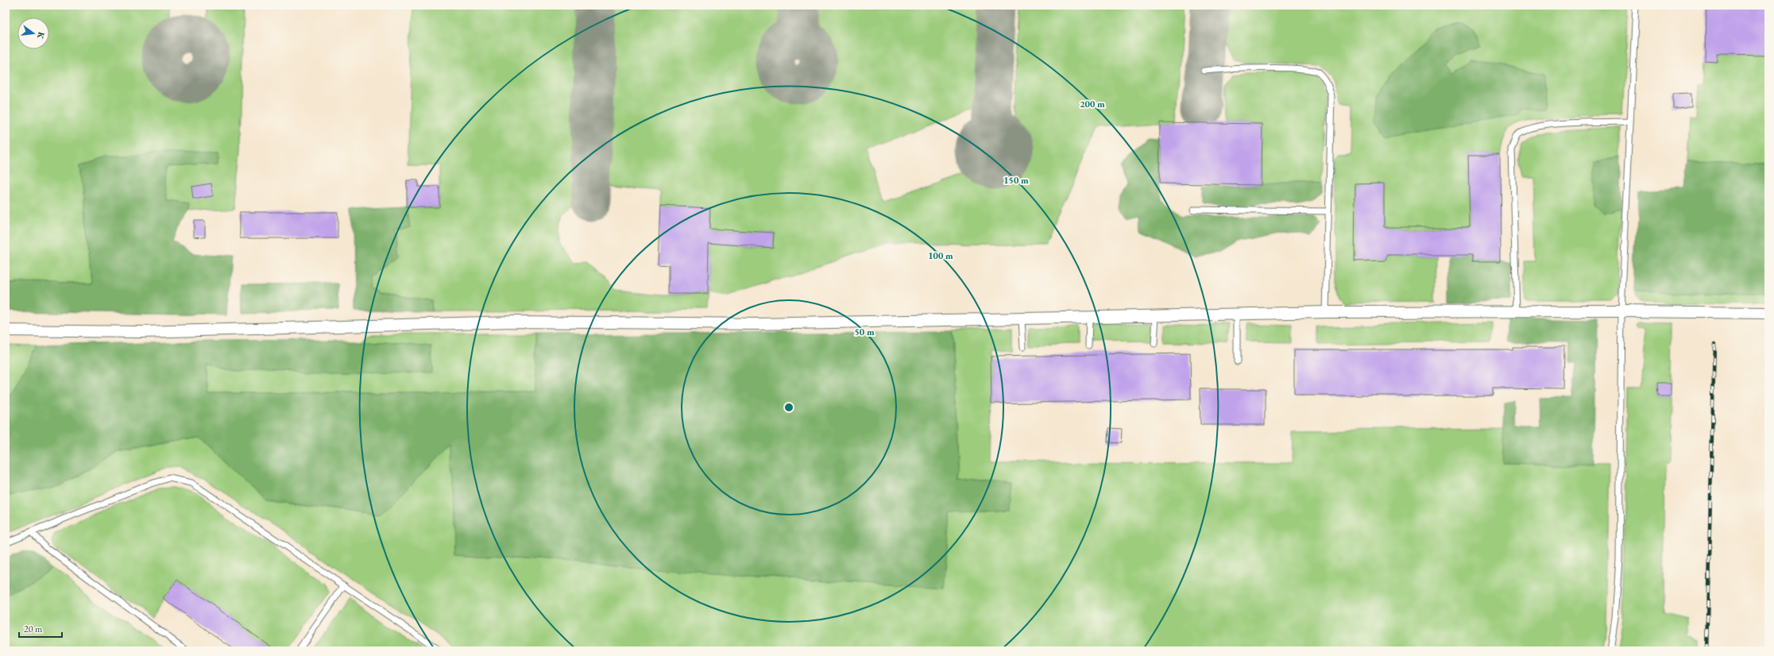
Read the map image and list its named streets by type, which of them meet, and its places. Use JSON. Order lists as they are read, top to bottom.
{
  "scale_bar": "20 m",
  "north": "right",
  "rings": [
    "200 m",
    "150 m",
    "100 m",
    "50 m"
  ]
}
